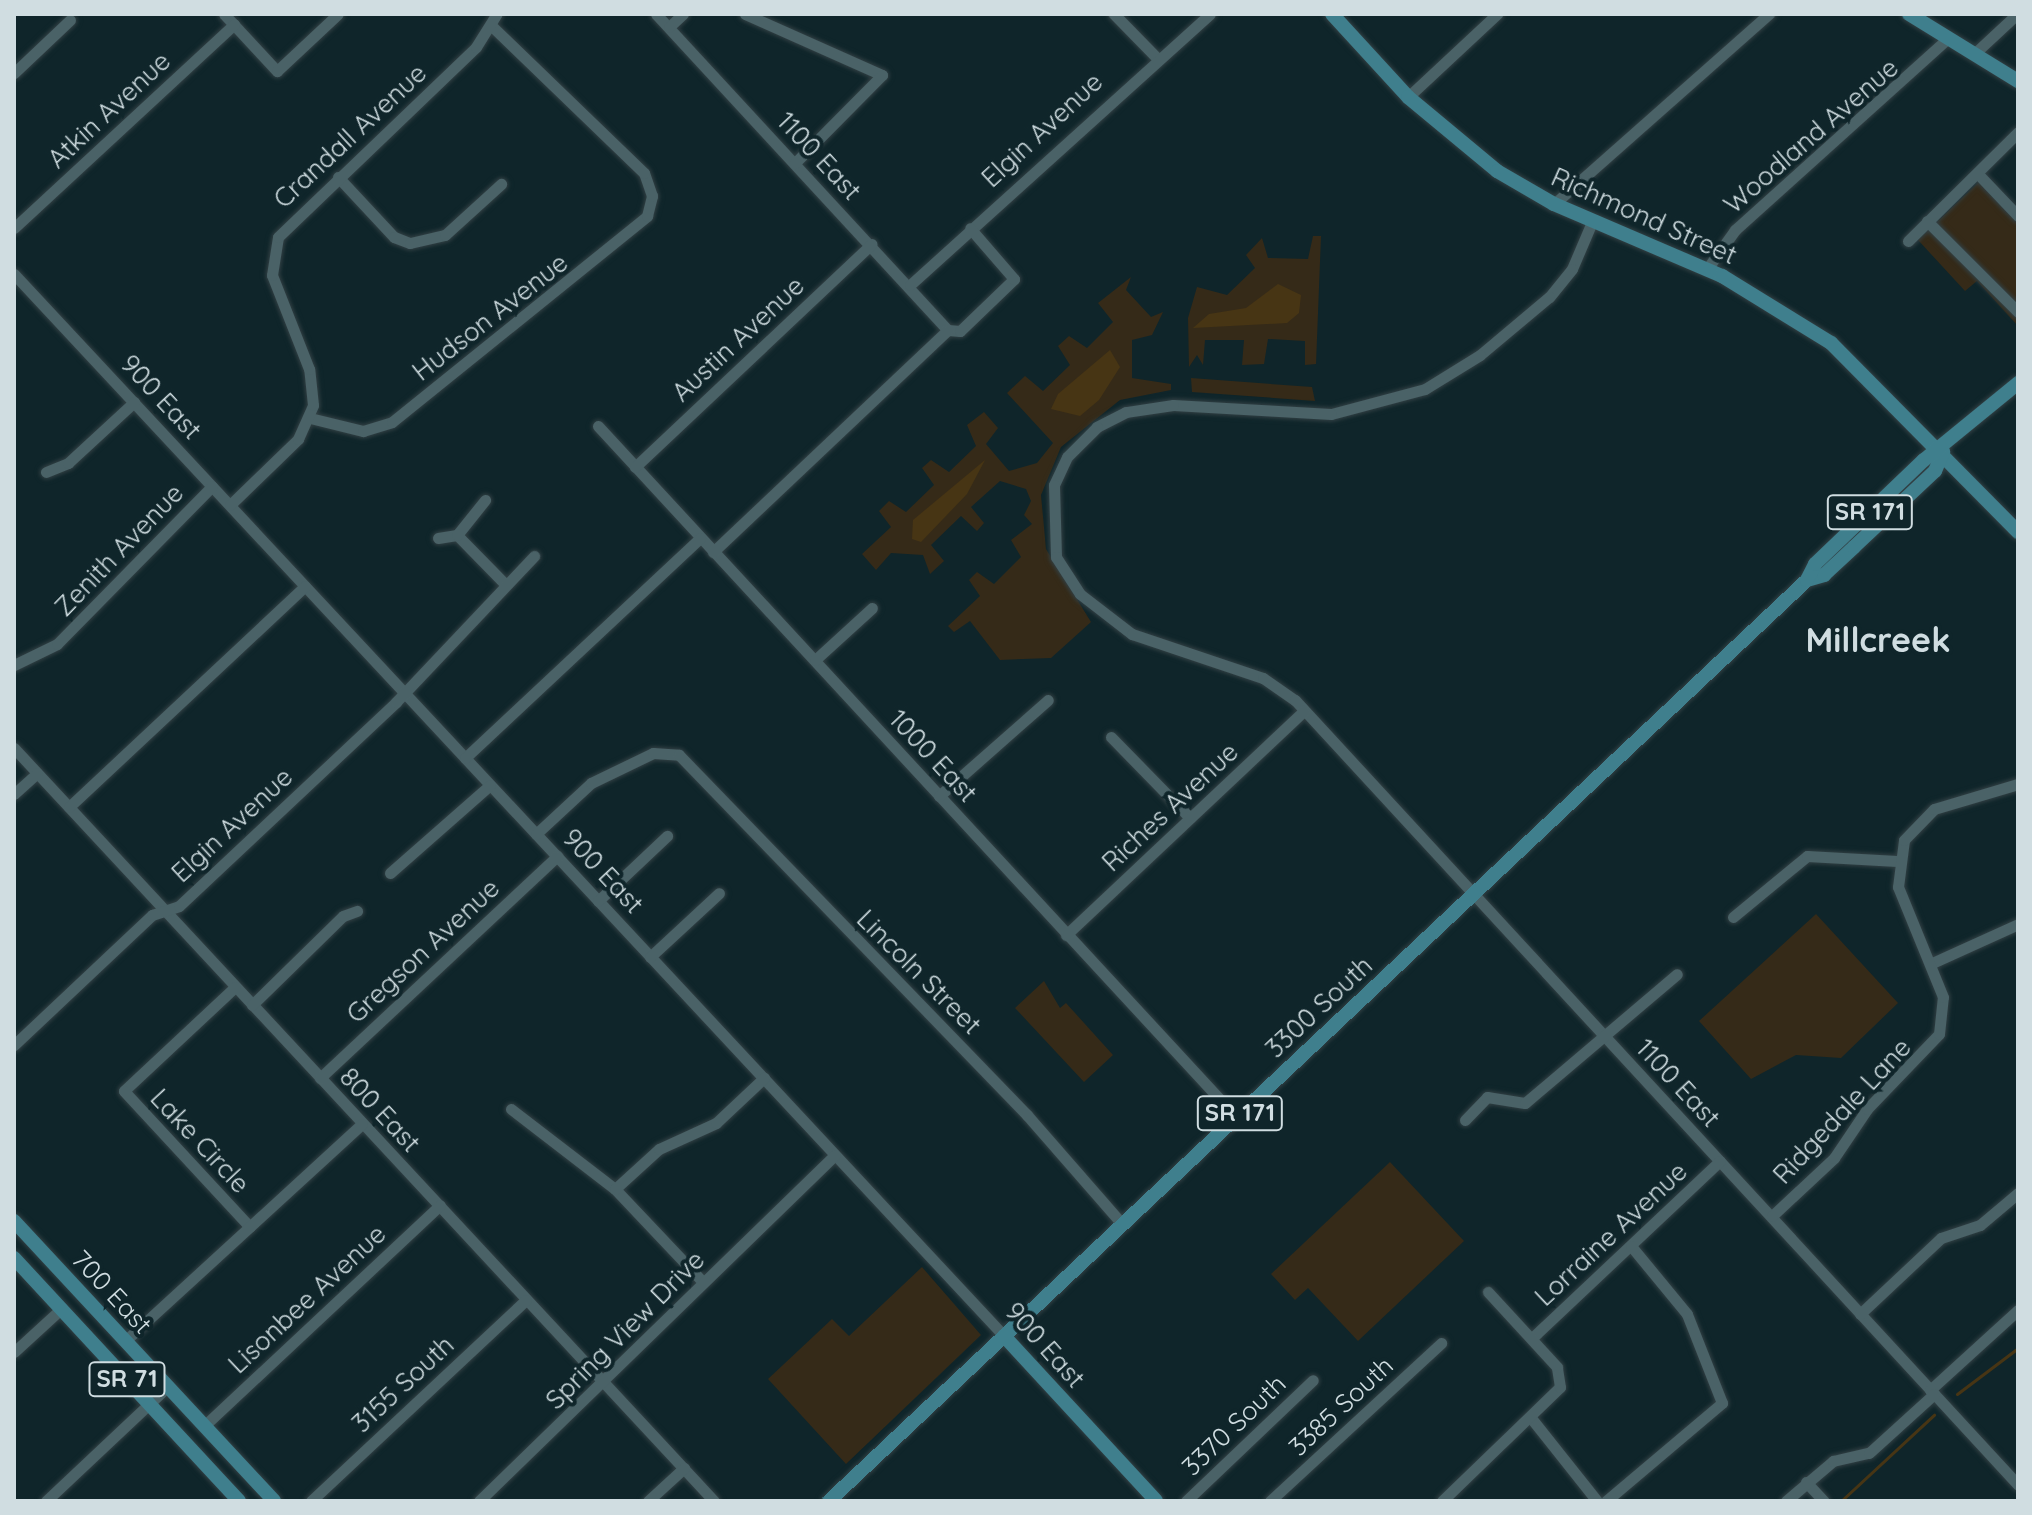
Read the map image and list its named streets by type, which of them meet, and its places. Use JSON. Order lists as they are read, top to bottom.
{
  "streets": {
    "main road": [
      "Richmond Street",
      "900 East",
      "SR 171",
      "3300 South",
      "700 East",
      "SR 71"
    ],
    "street": [
      "Atkin Avenue",
      "Elgin Avenue",
      "Crandall Avenue",
      "Woodland Avenue",
      "1100 East",
      "Hudson Avenue",
      "Austin Avenue",
      "Zenith Avenue",
      "1000 East",
      "Riches Avenue",
      "Gregson Avenue",
      "Lincoln Street",
      "800 East",
      "Ridgedale Lane",
      "Lake Circle",
      "Lorraine Avenue",
      "Lisonbee Avenue",
      "Spring View Drive",
      "3155 South",
      "3385 South",
      "3370 South"
    ]
  },
  "crossings": [
    ["Elgin Avenue", "1100 East"],
    ["Elgin Avenue", "900 East"],
    ["Elgin Avenue", "800 East"],
    ["Crandall Avenue", "Hudson Avenue"],
    ["Woodland Avenue", "Richmond Street"],
    ["1100 East", "Richmond Street"],
    ["1100 East", "Austin Avenue"],
    ["1100 East", "Riches Avenue"],
    ["1100 East", "3300 South"],
    ["1100 East", "Ridgedale Lane"],
    ["1100 East", "Lorraine Avenue"],
    ["Richmond Street", "3300 South"],
    ["Austin Avenue", "1000 East"],
    ["900 East", "Zenith Avenue"],
    ["900 East", "Gregson Avenue"],
    ["900 East", "Lincoln Street"],
    ["900 East", "3300 South"],
    ["900 East", "Spring View Drive"],
    ["1000 East", "Riches Avenue"],
    ["1000 East", "3300 South"],
    ["Gregson Avenue", "800 East"],
    ["Lincoln Street", "3300 South"],
    ["800 East", "Lake Circle"],
    ["800 East", "Lisonbee Avenue"],
    ["800 East", "Spring View Drive"],
    ["800 East", "3155 South"],
    ["700 East", "Lisonbee Avenue"]
  ],
  "districts": ["Millcreek"]
}
